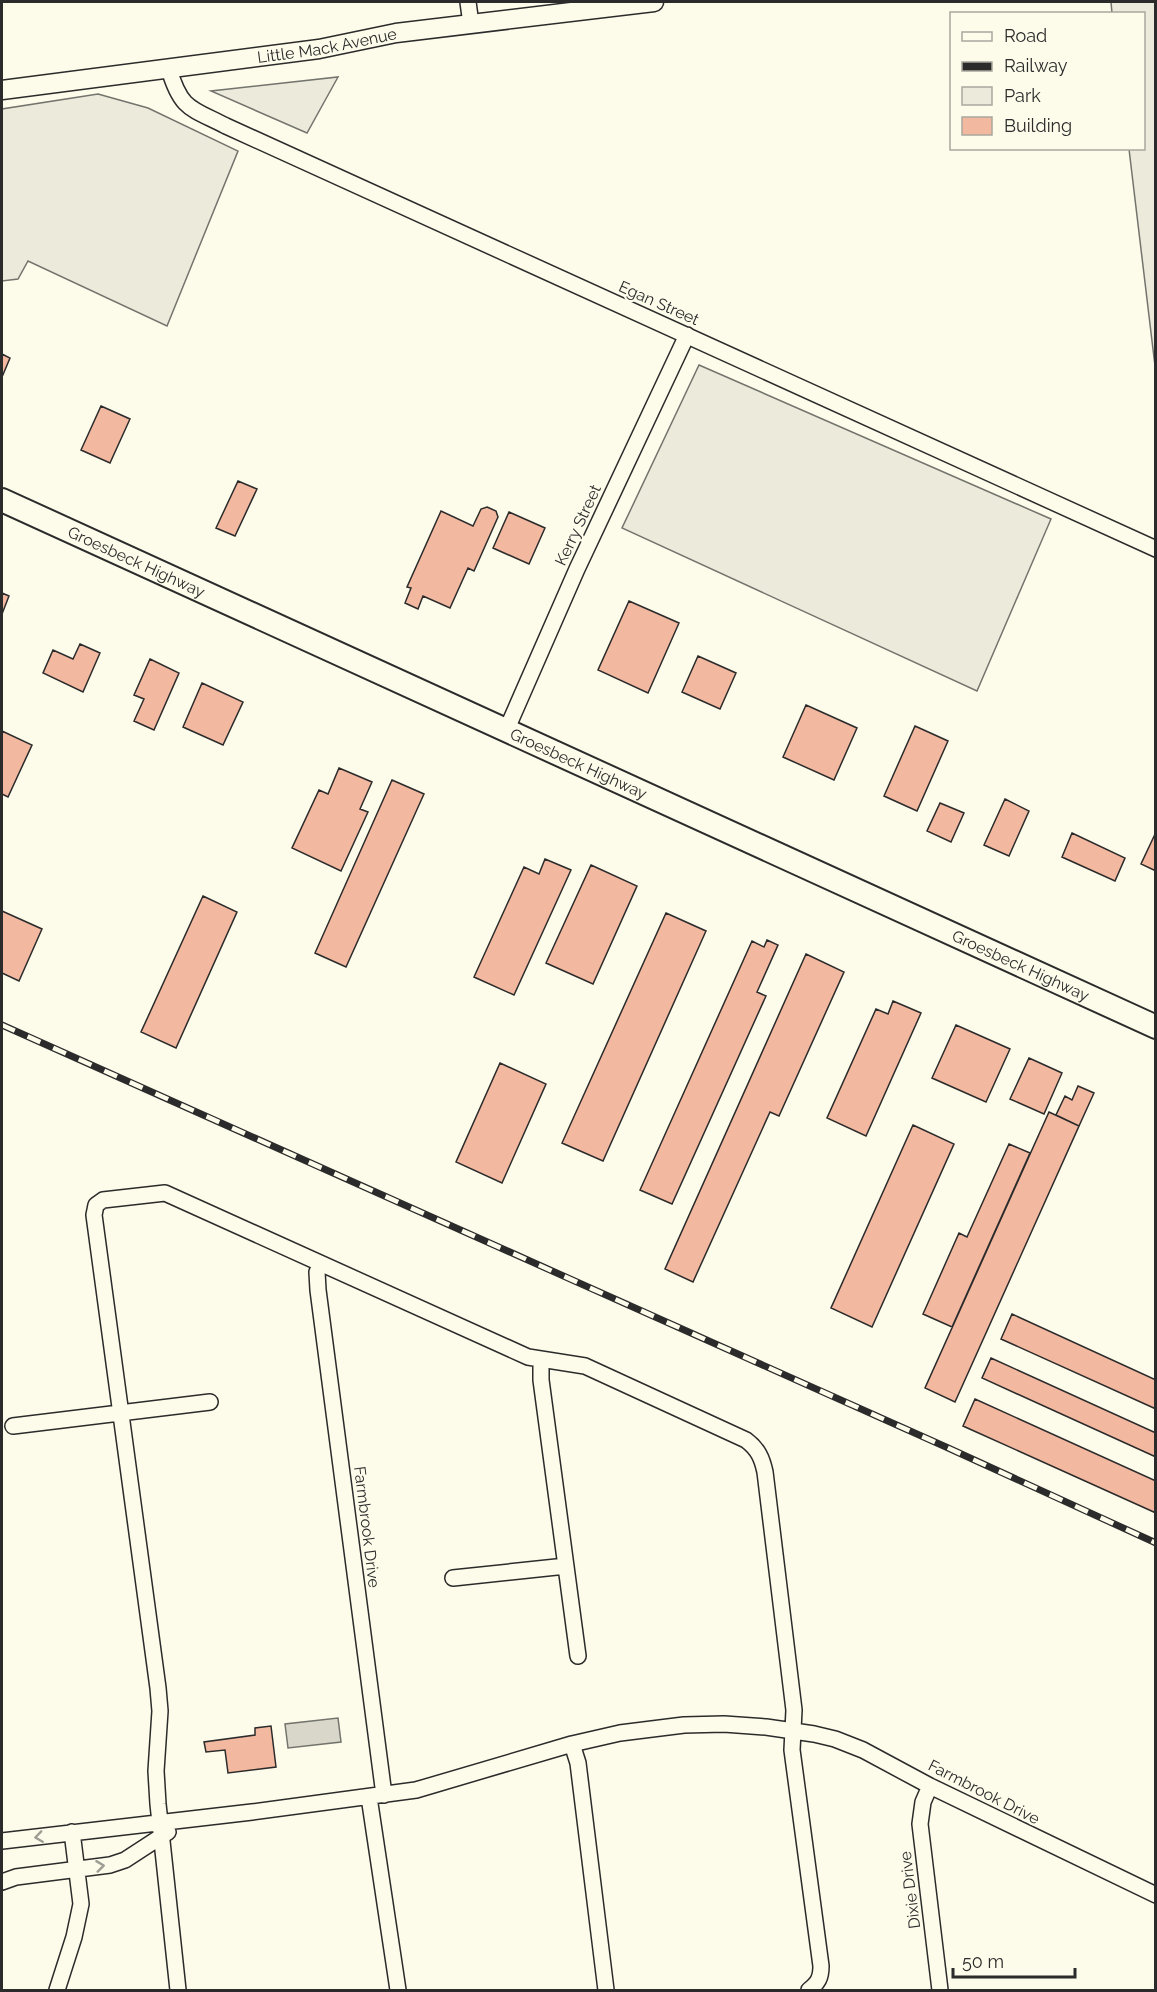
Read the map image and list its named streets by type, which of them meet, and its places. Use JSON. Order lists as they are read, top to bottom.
{
  "streets": {
    "main road": ["Groesbeck Highway"],
    "street": [
      "Little Mack Avenue",
      "Egan Street",
      "Kerry Street",
      "Farmbrook Drive",
      "Dixie Drive"
    ]
  },
  "crossings": [
    ["Little Mack Avenue", "Egan Street"],
    ["Egan Street", "Kerry Street"],
    ["Kerry Street", "Groesbeck Highway"],
    ["Farmbrook Drive", "Dixie Drive"]
  ],
  "legend": [
    "Road",
    "Railway",
    "Park",
    "Building"
  ],
  "scale_bar": "50 m"
}
